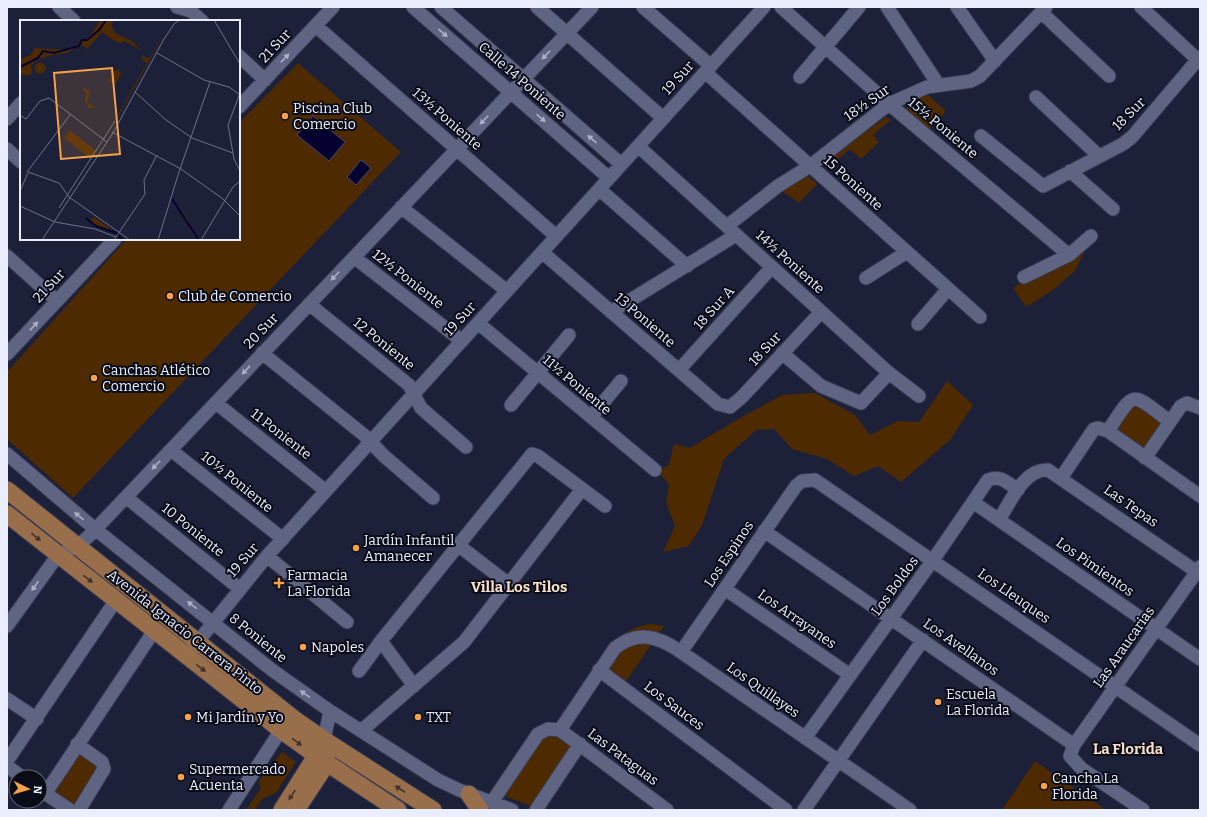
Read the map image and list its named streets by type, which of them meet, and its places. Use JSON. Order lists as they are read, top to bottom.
{
  "streets": {
    "main road": ["Avenida Ignacio Carrera Pinto"],
    "street": [
      "21 Sur",
      "19 Sur",
      "Calle 14 Poniente",
      "18½ Sur",
      "18 Sur",
      "13½ Poniente",
      "15½ Poniente",
      "15 Poniente",
      "14½ Poniente",
      "12½ Poniente",
      "18 Sur A",
      "13 Poniente",
      "20 Sur",
      "12 Poniente",
      "11½ Poniente",
      "11 Poniente",
      "10½ Poniente",
      "Las Tepas",
      "10 Poniente",
      "Los Espinos",
      "Los Pimientos",
      "Los Boldos",
      "Los Lleuques",
      "Los Arrayanes",
      "8 Poniente",
      "Los Avellanos",
      "Las Araucarias",
      "Los Quillayes",
      "Los Sauces",
      "Las Pataguas"
    ]
  },
  "crossings": [
    ["21 Sur", "13½ Poniente"],
    ["19 Sur", "Calle 14 Poniente"],
    ["19 Sur", "13½ Poniente"],
    ["19 Sur", "15 Poniente"],
    ["19 Sur", "14½ Poniente"],
    ["19 Sur", "12½ Poniente"],
    ["19 Sur", "13 Poniente"],
    ["19 Sur", "12 Poniente"],
    ["19 Sur", "11½ Poniente"],
    ["19 Sur", "11 Poniente"],
    ["19 Sur", "10½ Poniente"],
    ["19 Sur", "10 Poniente"],
    ["19 Sur", "Avenida Ignacio Carrera Pinto"],
    ["19 Sur", "8 Poniente"],
    ["Calle 14 Poniente", "20 Sur"],
    ["18½ Sur", "15½ Poniente"],
    ["18½ Sur", "15 Poniente"],
    ["18½ Sur", "14½ Poniente"],
    ["18½ Sur", "13 Poniente"],
    ["18 Sur", "14½ Poniente"],
    ["18 Sur", "13 Poniente"],
    ["13½ Poniente", "20 Sur"],
    ["14½ Poniente", "18 Sur A"],
    ["12½ Poniente", "20 Sur"],
    ["18 Sur A", "13 Poniente"],
    ["20 Sur", "12 Poniente"],
    ["20 Sur", "11 Poniente"],
    ["20 Sur", "10½ Poniente"],
    ["20 Sur", "10 Poniente"],
    ["20 Sur", "Avenida Ignacio Carrera Pinto"],
    ["20 Sur", "8 Poniente"],
    ["Las Tepas", "Los Boldos"],
    ["Las Tepas", "Las Araucarias"],
    ["Los Espinos", "Los Lleuques"],
    ["Los Espinos", "Los Arrayanes"],
    ["Los Espinos", "Los Avellanos"],
    ["Los Espinos", "Los Quillayes"],
    ["Los Pimientos", "Los Boldos"],
    ["Los Pimientos", "Las Araucarias"],
    ["Los Boldos", "Los Lleuques"],
    ["Los Boldos", "Los Arrayanes"],
    ["Los Boldos", "Los Avellanos"],
    ["Los Boldos", "Los Quillayes"],
    ["Los Lleuques", "Las Araucarias"],
    ["Los Avellanos", "Las Araucarias"],
    ["Los Quillayes", "Los Sauces"]
  ],
  "one_way": ["21 Sur", "20 Sur", "8 Poniente"],
  "districts": ["Villa Los Tilos", "La Florida"],
  "places": {
    "other": [
      "Piscina Club Comercio",
      "Club de Comercio",
      "Canchas Atlético Comercio",
      "Jardín Infantil Amanecer",
      "Napoles",
      "Escuela La Florida",
      "Mi Jardín y Yo",
      "TXT",
      "Supermercado Acuenta",
      "Cancha La Florida"
    ],
    "health": ["Farmacia La Florida"]
  },
  "north": "right"
}
